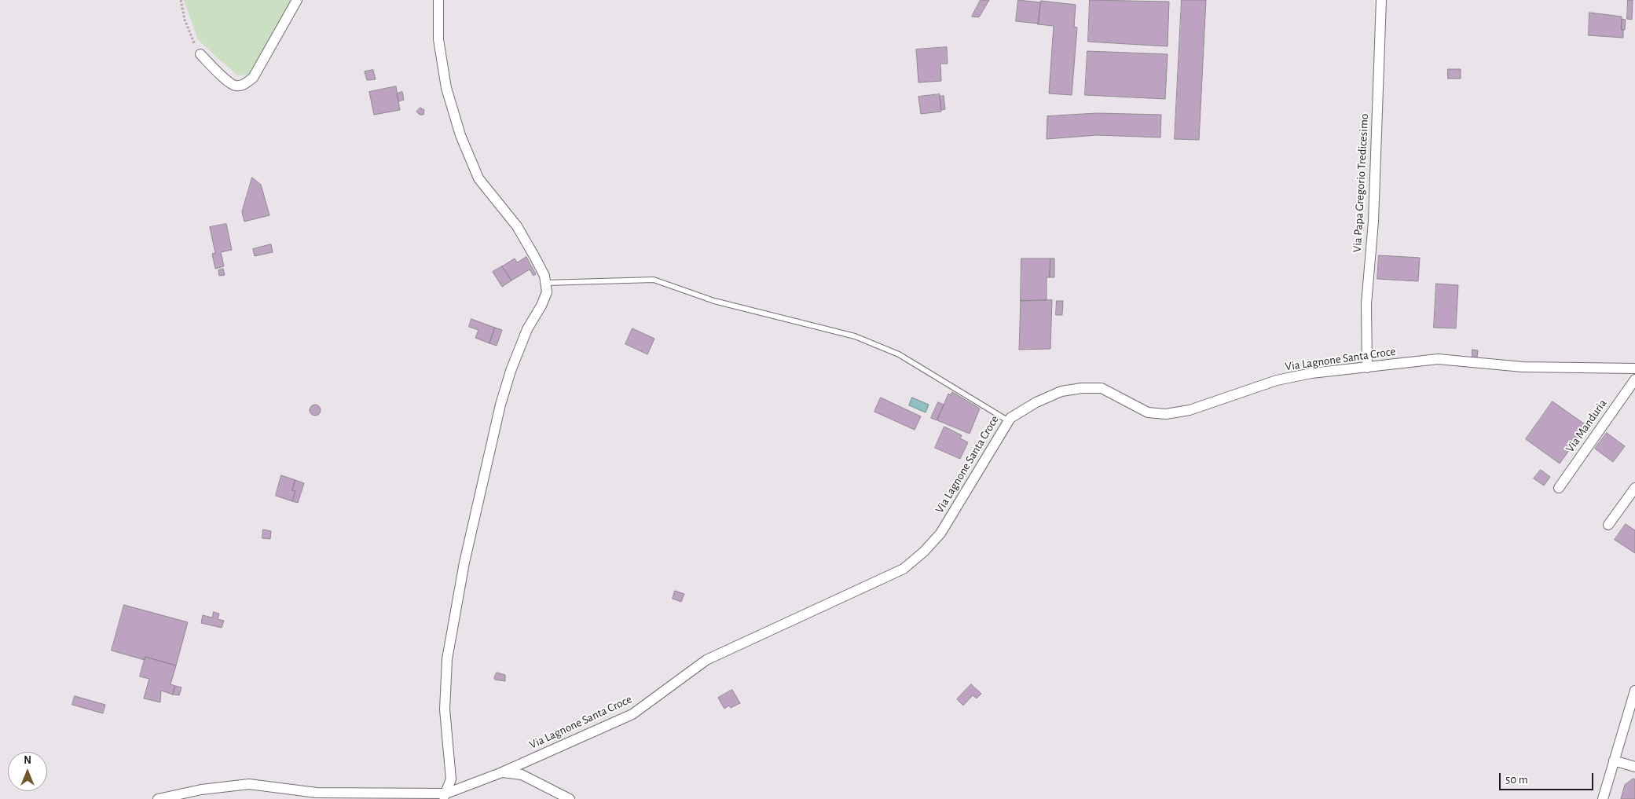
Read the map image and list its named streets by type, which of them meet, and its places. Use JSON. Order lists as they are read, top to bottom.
{
  "streets": {
    "street": ["Via Papa Gregorio Tredicesimo", "Via Lagnone Santa Croce", "Via Manduria"]
  },
  "crossings": [
    ["Via Papa Gregorio Tredicesimo", "Via Lagnone Santa Croce"]
  ],
  "scale_bar": "50 m",
  "north": "top"
}
